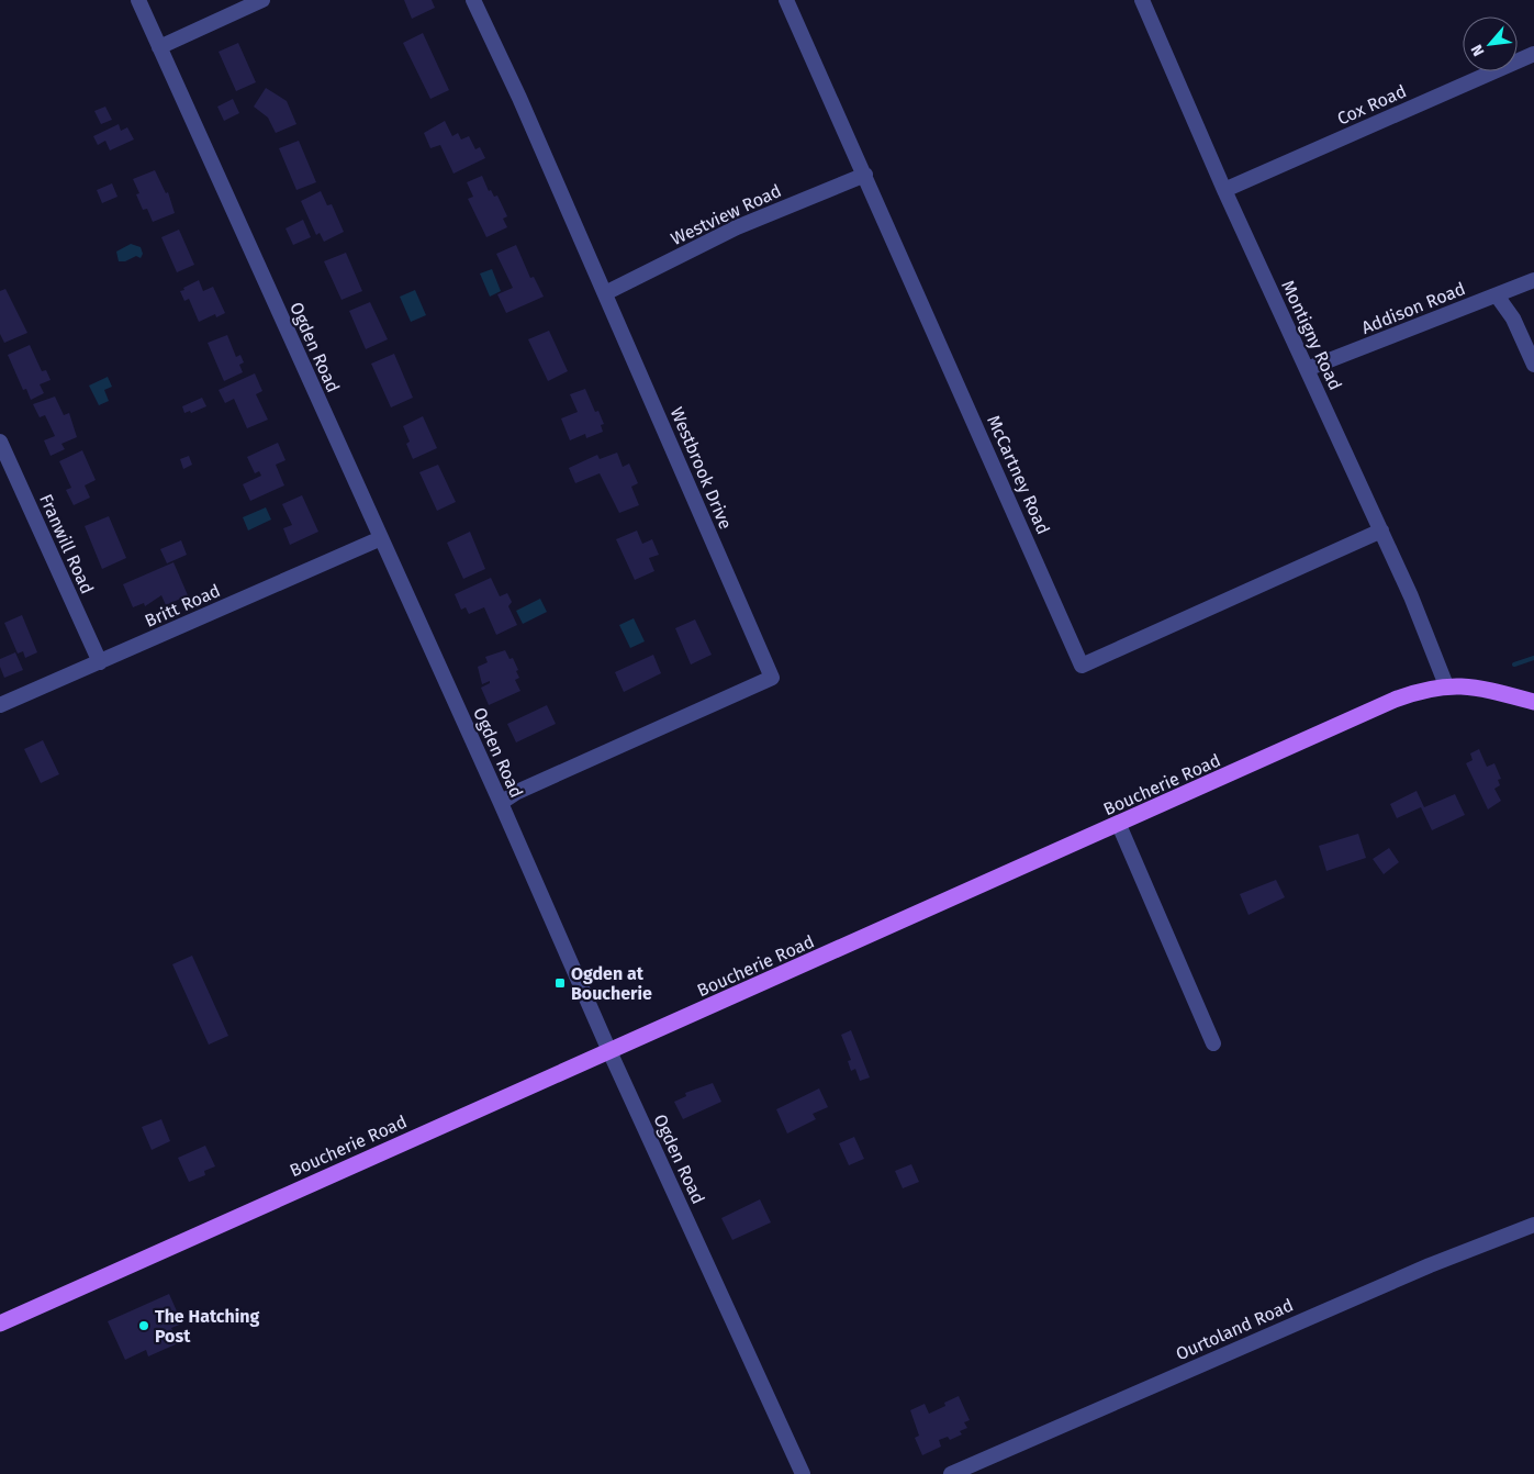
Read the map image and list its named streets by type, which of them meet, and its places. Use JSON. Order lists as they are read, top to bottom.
{
  "streets": {
    "main road": ["Boucherie Road"],
    "street": [
      "Cox Road",
      "Westview Road",
      "Addison Road",
      "Montigny Road",
      "Ogden Road",
      "Westbrook Drive",
      "McCartney Road",
      "Franwill Road",
      "Britt Road",
      "Ourtoland Road"
    ]
  },
  "crossings": [
    ["Cox Road", "Montigny Road"],
    ["Westview Road", "Westbrook Drive"],
    ["Westview Road", "McCartney Road"],
    ["Addison Road", "Montigny Road"],
    ["Montigny Road", "McCartney Road"],
    ["Montigny Road", "Boucherie Road"],
    ["Ogden Road", "Westbrook Drive"],
    ["Ogden Road", "Britt Road"],
    ["Ogden Road", "Boucherie Road"],
    ["Franwill Road", "Britt Road"]
  ],
  "places": {
    "transit": ["Ogden at Boucherie"],
    "other": ["The Hatching Post"]
  },
  "north": "bottom left"
}
